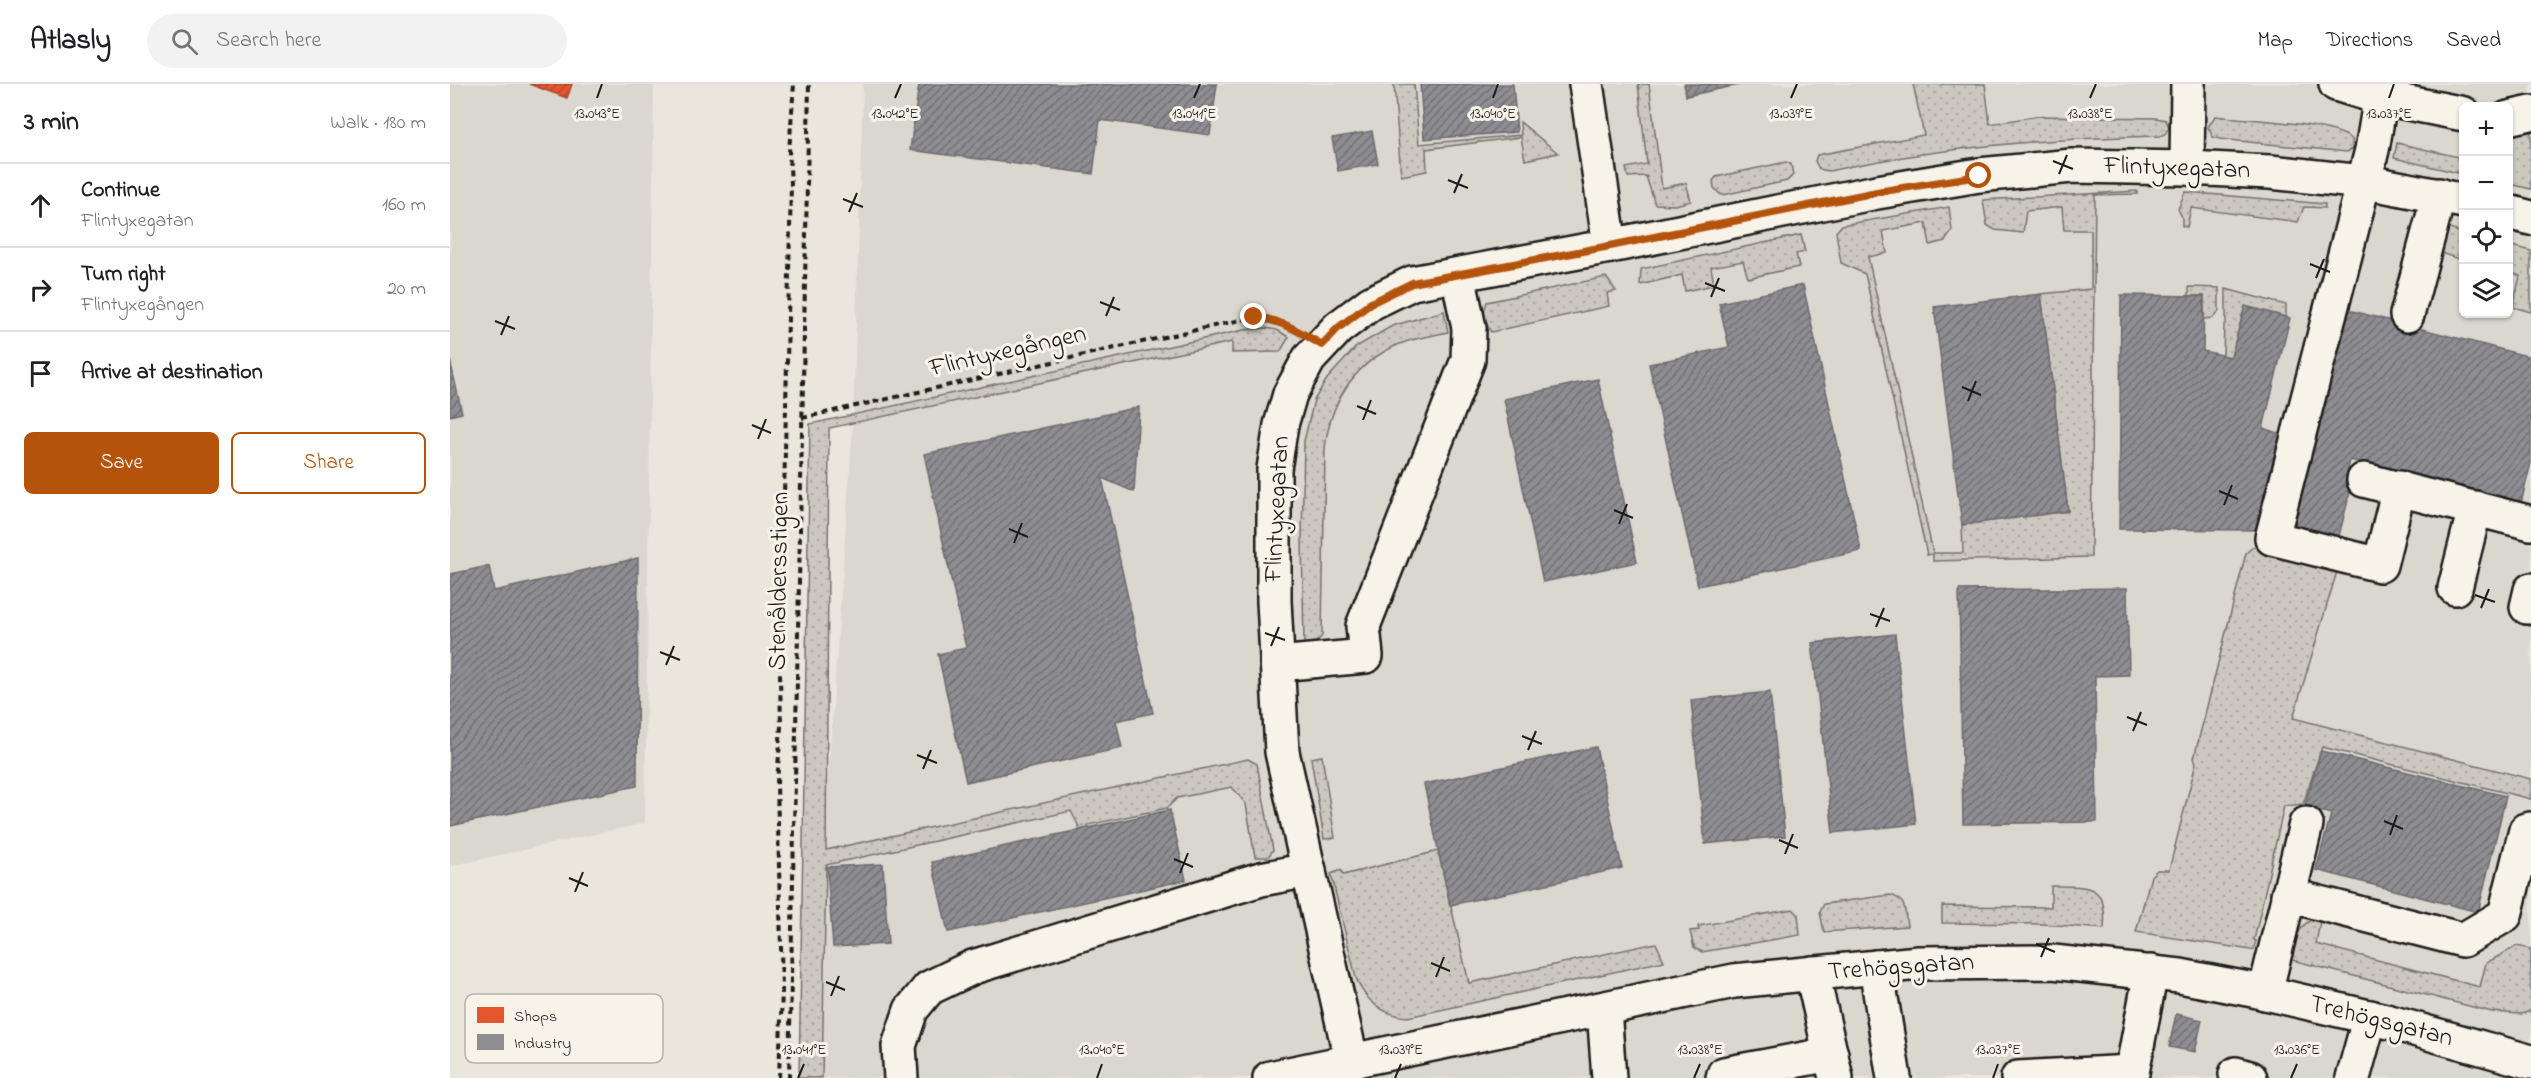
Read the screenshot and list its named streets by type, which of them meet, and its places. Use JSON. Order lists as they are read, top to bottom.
{
  "streets": {
    "street": ["Flintyxegatan", "Trehögsgatan"],
    "path": ["Flintyxegången", "Stenåldersstigen"]
  },
  "crossings": [
    ["Flintyxegatan", "Flintyxegången"],
    ["Flintyxegatan", "Trehögsgatan"],
    ["Flintyxegången", "Stenåldersstigen"]
  ],
  "legend": ["Shops", "Industry"],
  "page": {
    "header": "Atlasly",
    "search": "Search here",
    "nav": ["Map", "Directions", "Saved"],
    "heading": ["3 min", "Walk · 180 m"],
    "map_buttons": ["+", "−"],
    "list": [
      ["Continue", "Flintyxegatan", "160 m"],
      ["Turn right", "Flintyxegången", "20 m"],
      "Arrive at destination"
    ],
    "buttons": ["Save", "Share"]
  },
  "coordinates": [
    "13.040°E",
    "13.038°E",
    "13.043°E",
    "13.042°E",
    "13.041°E",
    "13.039°E",
    "13.037°E",
    "13.036°E"
  ]
}
